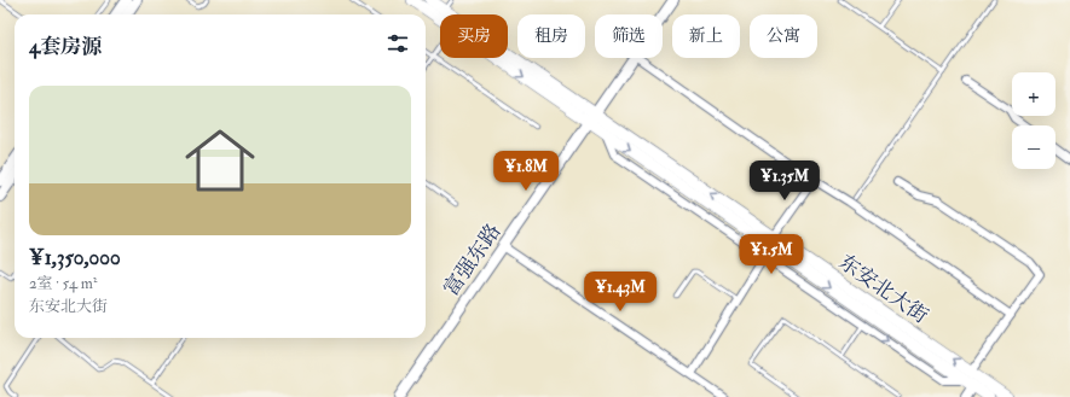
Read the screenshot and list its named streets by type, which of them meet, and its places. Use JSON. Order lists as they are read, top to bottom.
{
  "streets": {
    "main road": ["东安北大街"],
    "street": ["富强东路"]
  },
  "crossings": [
    ["富强东路", "东安北大街"]
  ],
  "page": {
    "chip": [
      "买房",
      "租房",
      "筛选",
      "新上",
      "公寓"
    ],
    "heading": "4套房源",
    "map_buttons": ["+", "−"],
    "list": [
      {
        "name": "¥1,350,000",
        "note": "2室 · 54 m² · 东安北大街"
      }
    ],
    "price": [
      "¥1.8M",
      "¥1.35M",
      "¥1.5M",
      "¥1.43M"
    ]
  }
}
